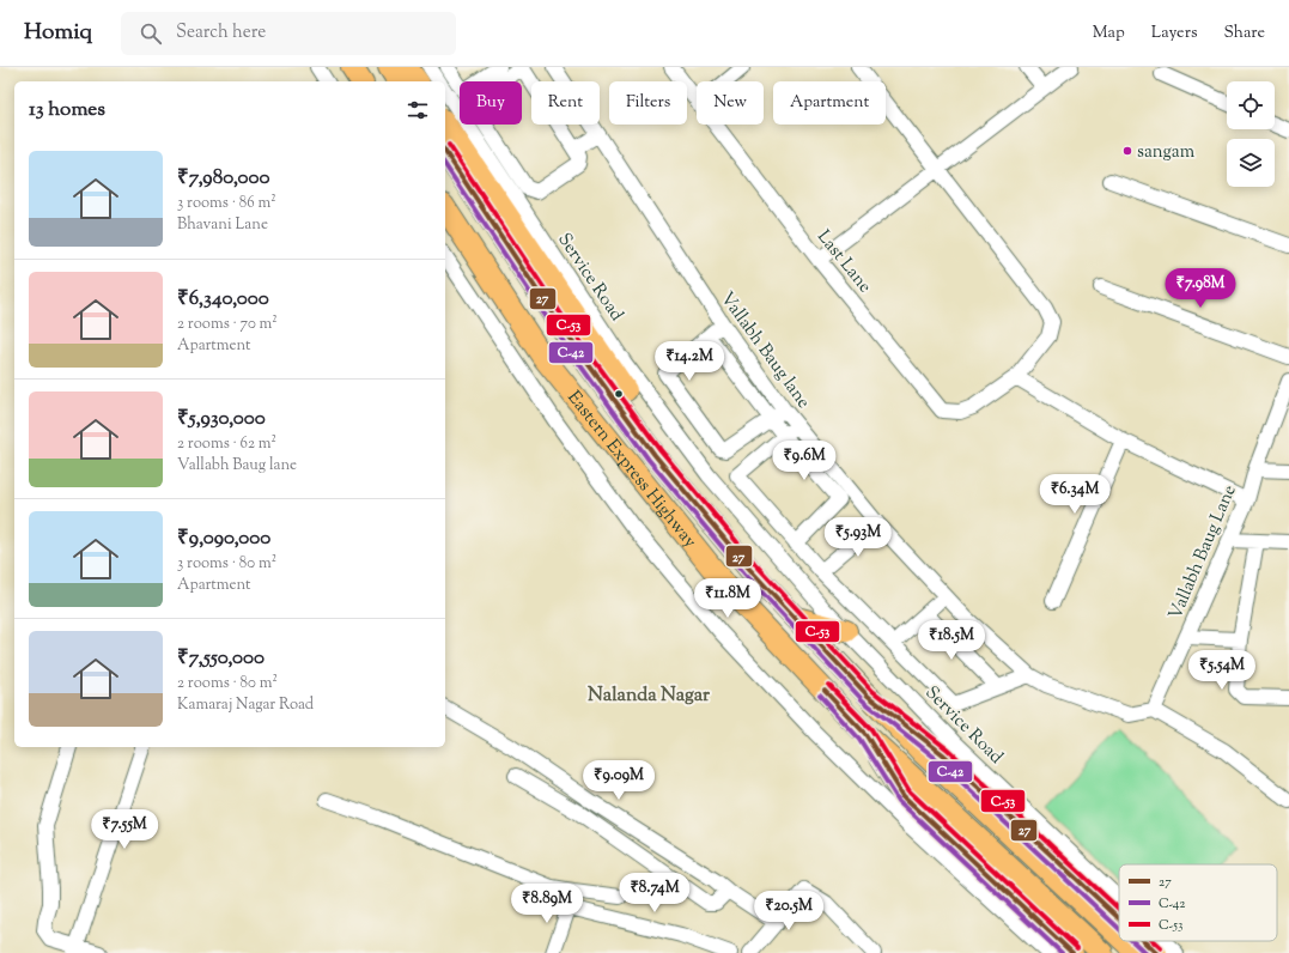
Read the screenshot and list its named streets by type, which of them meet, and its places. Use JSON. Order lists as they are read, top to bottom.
{
  "streets": {
    "highway": ["Eastern Express Highway"],
    "street": [
      "Last Lane",
      "Service Road",
      "Vallabh Baug lane",
      "Vallabh Baug Lane"
    ]
  },
  "crossings": [
    ["Vallabh Baug lane", "Vallabh Baug Lane"]
  ],
  "districts": ["Nalanda Nagar"],
  "places": ["sangam"],
  "lines": ["transit line C-53", "transit line 27", "transit line C-42"],
  "legend": ["27", "C-42", "C-53"],
  "page": {
    "header": "Homiq",
    "search": "Search here",
    "nav": ["Map", "Layers", "Share"],
    "chip": [
      "Buy",
      "Rent",
      "Filters",
      "New",
      "Apartment"
    ],
    "heading": "13 homes",
    "list": [
      {
        "name": "₹7,980,000",
        "note": "3 rooms · 86 m² · Bhavani Lane"
      },
      {
        "name": "₹6,340,000",
        "note": "2 rooms · 70 m² · Apartment"
      },
      {
        "name": "₹5,930,000",
        "note": "2 rooms · 62 m² · Vallabh Baug lane"
      },
      {
        "name": "₹9,090,000",
        "note": "3 rooms · 80 m² · Apartment"
      },
      {
        "name": "₹7,550,000",
        "note": "2 rooms · 80 m² · Kamaraj Nagar Road"
      }
    ],
    "price": [
      "₹7.98M",
      "₹14.2M",
      "₹9.6M",
      "₹6.34M",
      "₹5.93M",
      "₹11.8M",
      "₹18.5M",
      "₹5.54M",
      "₹9.09M",
      "₹7.55M",
      "₹8.74M",
      "₹8.89M",
      "₹20.5M"
    ]
  }
}
